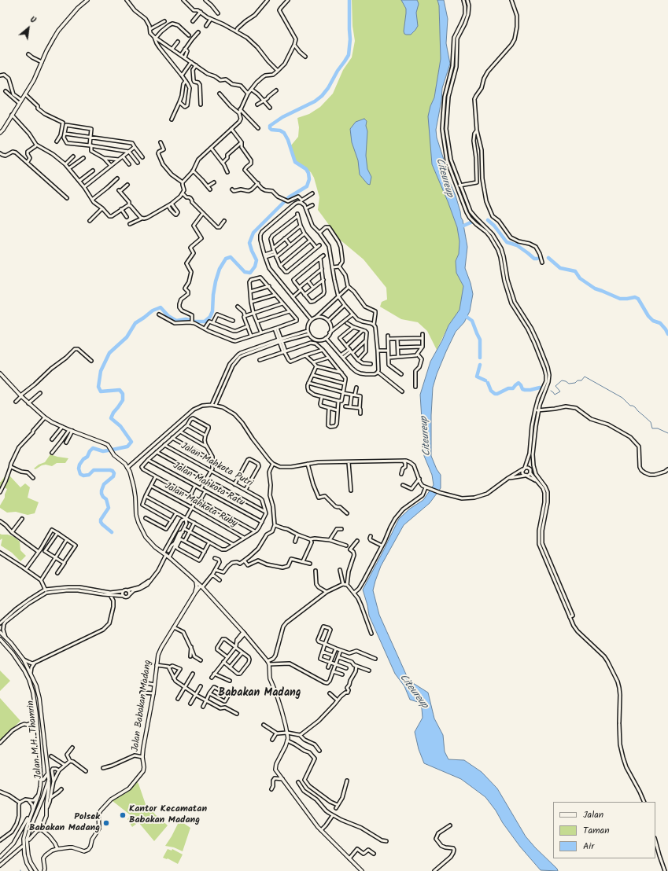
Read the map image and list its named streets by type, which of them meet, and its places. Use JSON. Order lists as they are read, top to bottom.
{
  "streets": {
    "main road": ["Jalan Babakan Madang", "Jalan M.H. Thamrin"],
    "street": ["Jalan Mahkota Putri", "Jalan Mahkota Ratu", "Jalan Mahkota Ruby"]
  },
  "districts": ["Babakan Madang"],
  "water": ["Citeureup"],
  "places": ["Kantor Kecamatan Babakan Madang", "Polsek Babakan Madang"],
  "legend": ["Jalan", "Taman", "Air"],
  "north": "top right"
}
